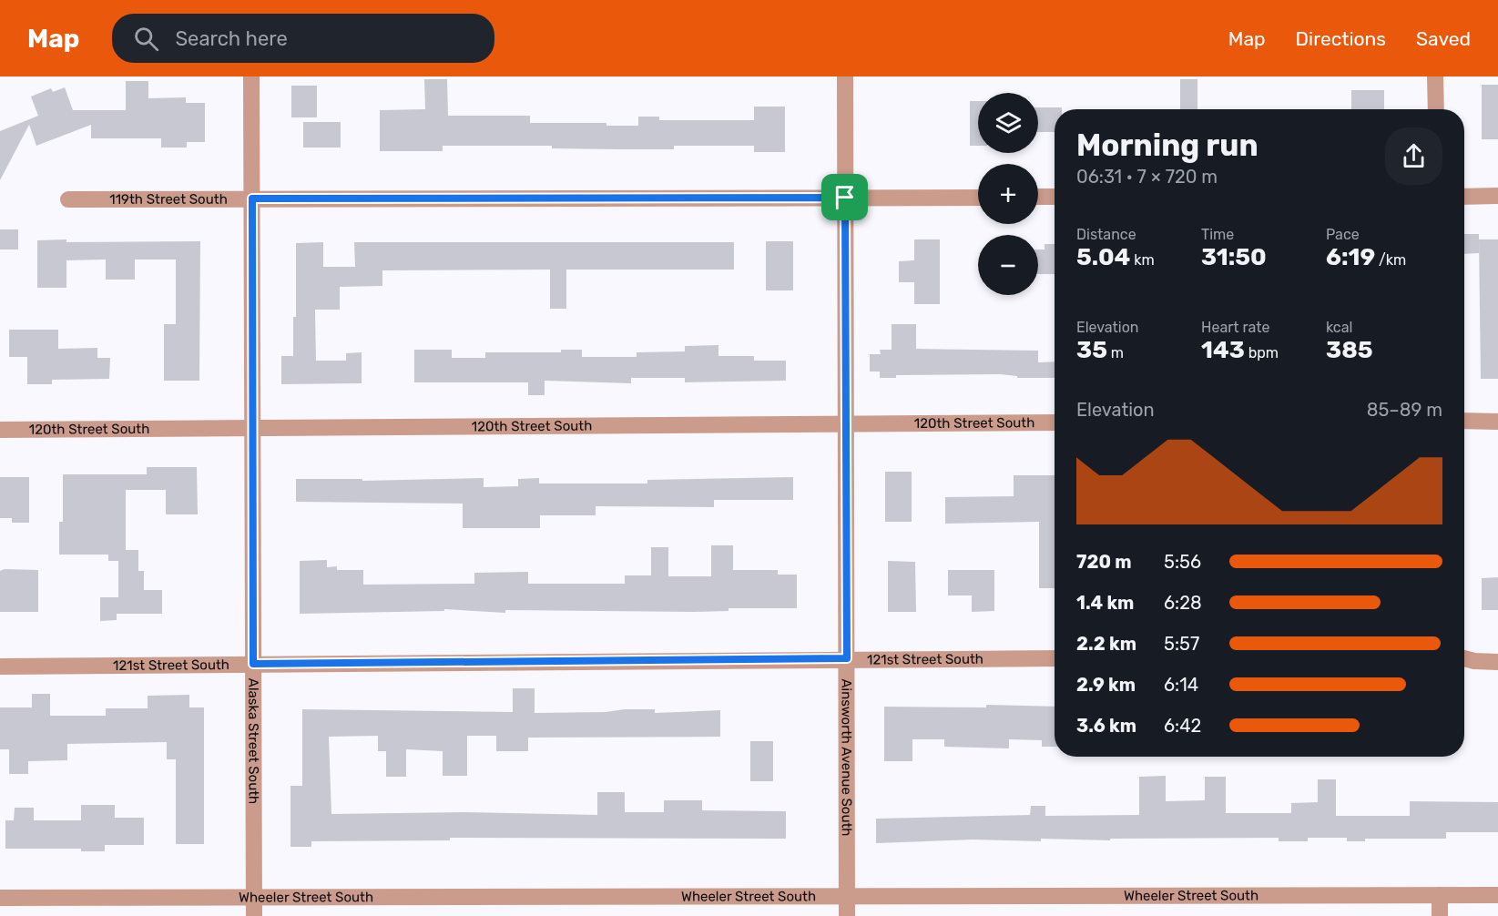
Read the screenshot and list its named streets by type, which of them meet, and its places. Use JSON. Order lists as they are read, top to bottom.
{
  "streets": {
    "street": [
      "119th Street South",
      "120th Street South",
      "121st Street South",
      "Alaska Street South",
      "Ainsworth Avenue South",
      "Wheeler Street South"
    ]
  },
  "crossings": [
    ["119th Street South", "Alaska Street South"],
    ["119th Street South", "Ainsworth Avenue South"],
    ["120th Street South", "Alaska Street South"],
    ["120th Street South", "Ainsworth Avenue South"],
    ["121st Street South", "Alaska Street South"],
    ["121st Street South", "Ainsworth Avenue South"],
    ["Alaska Street South", "Wheeler Street South"],
    ["Ainsworth Avenue South", "Wheeler Street South"]
  ],
  "page": {
    "header": "Map",
    "search": "Search here",
    "nav": ["Map", "Directions", "Saved"],
    "map_buttons": ["+", "−"],
    "heading": ["Morning run", "06:31 · 7 × 720 m"],
    "stats": [
      ["Distance", "5.04 km"],
      ["Time", "31:50"],
      ["Pace", "6:19 /km"],
      ["Elevation", "35 m"],
      ["Heart rate", "143 bpm"],
      ["kcal", "385"]
    ],
    "chart": ["Elevation", "85–89 m"],
    "list": [
      {
        "name": "720 m",
        "note": "5:56"
      },
      {
        "name": "1.4 km",
        "note": "6:28"
      },
      {
        "name": "2.2 km",
        "note": "5:57"
      },
      {
        "name": "2.9 km",
        "note": "6:14"
      },
      {
        "name": "3.6 km",
        "note": "6:42"
      }
    ]
  }
}
